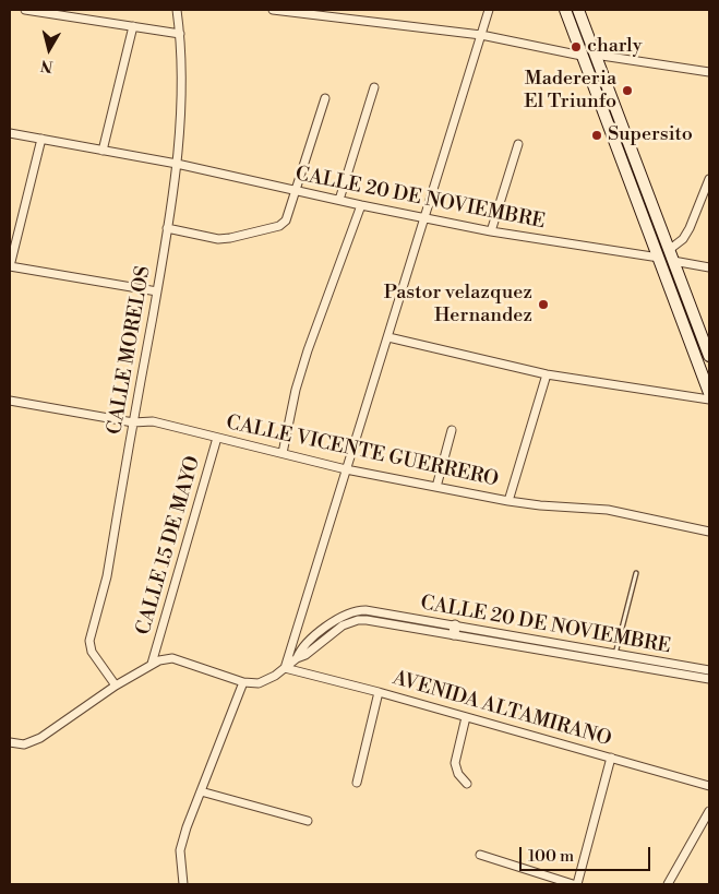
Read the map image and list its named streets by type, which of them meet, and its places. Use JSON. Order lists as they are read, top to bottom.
{
  "streets": {
    "street": [
      "CALLE 20 DE NOVIEMBRE",
      "CALLE MORELOS",
      "CALLE VICENTE GUERRERO",
      "CALLE 15 DE MAYO",
      "AVENIDA ALTAMIRANO"
    ]
  },
  "crossings": [
    ["CALLE 20 DE NOVIEMBRE", "CALLE MORELOS"],
    ["CALLE 20 DE NOVIEMBRE", "CALLE 15 DE MAYO"],
    ["CALLE 20 DE NOVIEMBRE", "AVENIDA ALTAMIRANO"],
    ["CALLE MORELOS", "CALLE VICENTE GUERRERO"],
    ["CALLE VICENTE GUERRERO", "CALLE 15 DE MAYO"]
  ],
  "places": [
    "charly",
    "Madereria El Triunfo",
    "Supersito",
    "Pastor velazquez Hernandez"
  ],
  "scale_bar": "100 m",
  "north": "bottom"
}
